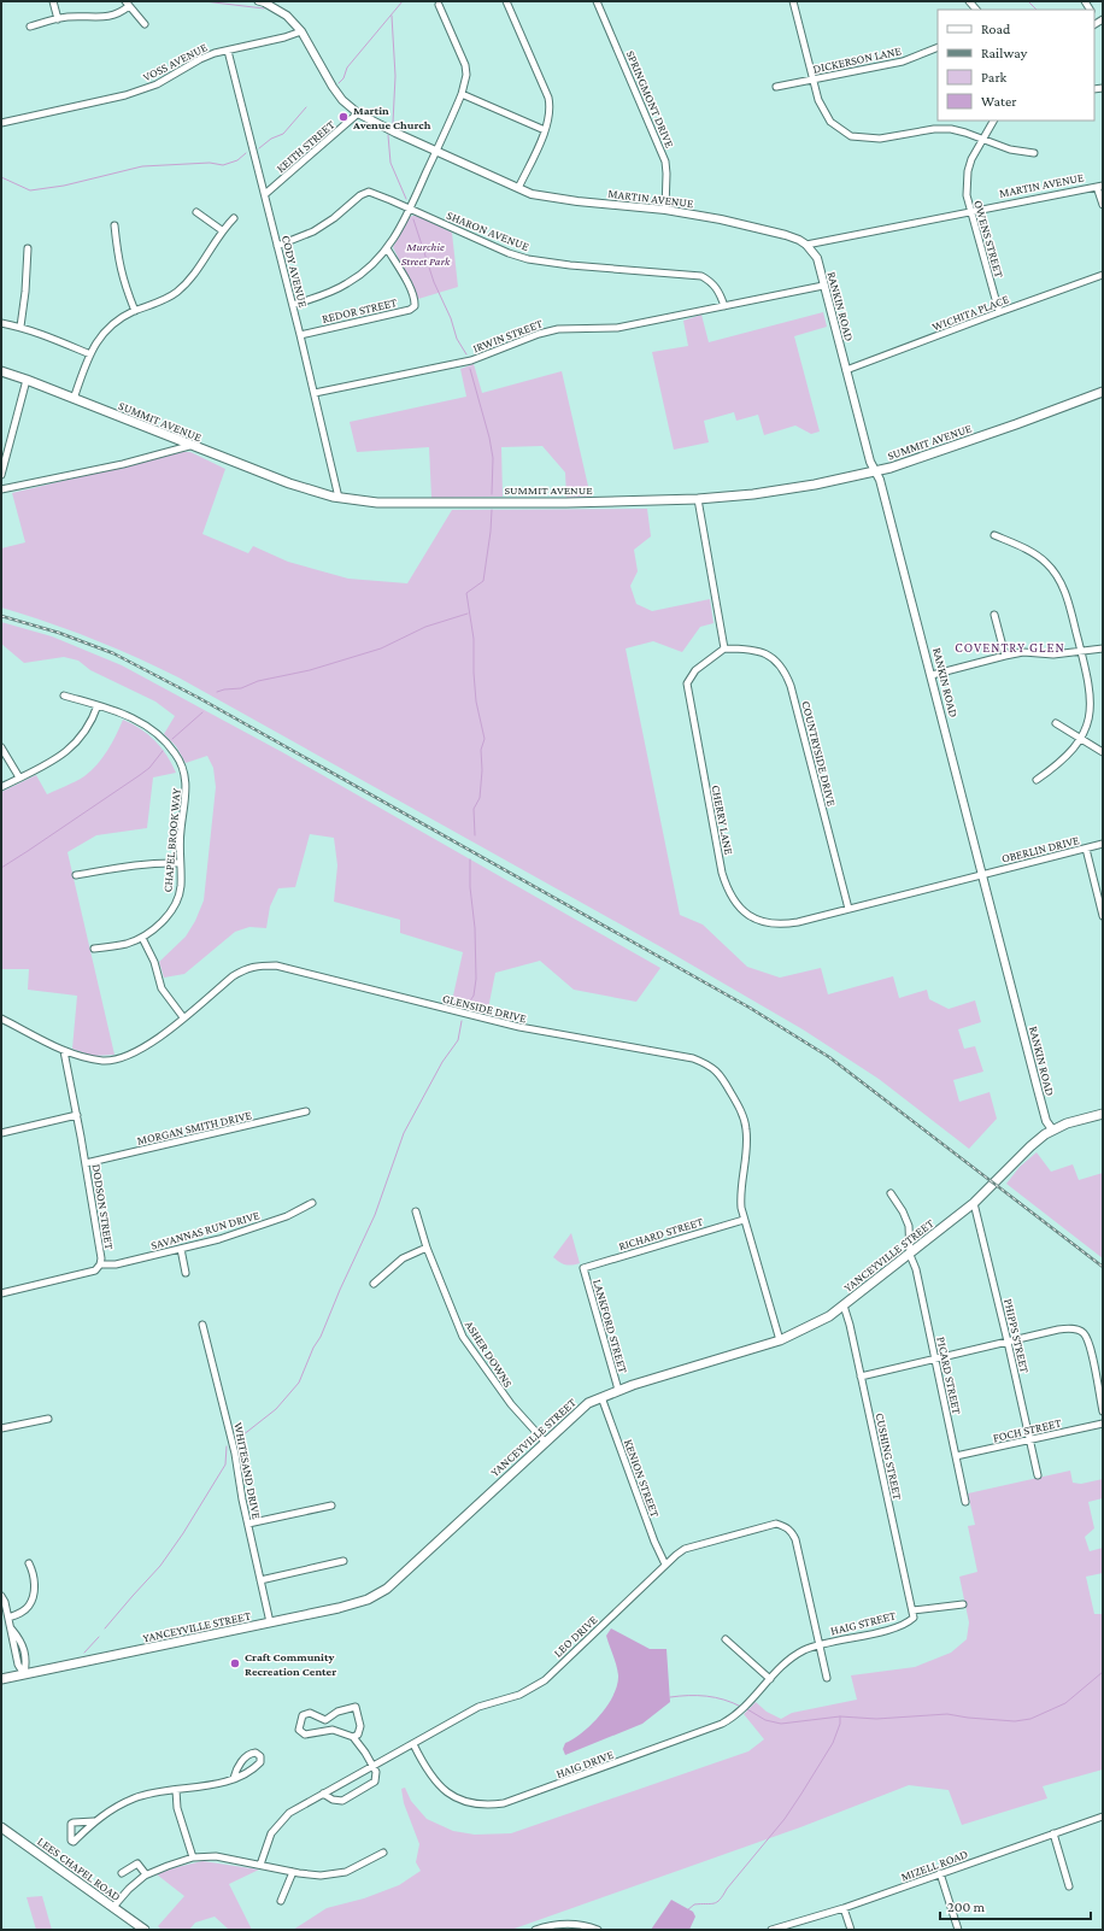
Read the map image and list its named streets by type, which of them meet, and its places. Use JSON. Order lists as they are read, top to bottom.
{
  "streets": {
    "main road": ["SUMMIT AVENUE", "YANCEYVILLE STREET", "LEES CHAPEL ROAD"],
    "street": [
      "DICKERSON LANE",
      "VOSS AVENUE",
      "SPRINGMONT DRIVE",
      "KEITH STREET",
      "MARTIN AVENUE",
      "SHARON AVENUE",
      "OWENS STREET",
      "CODY AVENUE",
      "RANKIN ROAD",
      "REDOR STREET",
      "WICHITA PLACE",
      "IRWIN STREET",
      "COUNTRYSIDE DRIVE",
      "CHERRY LANE",
      "CHAPEL BROOK WAY",
      "OBERLIN DRIVE",
      "GLENSIDE DRIVE",
      "MORGAN SMITH DRIVE",
      "DODSON STREET",
      "SAVANNAS RUN DRIVE",
      "RICHARD STREET",
      "LANKFORD STREET",
      "PHIPPS STREET",
      "ASHER DOWNS",
      "PICARD STREET",
      "FOCH STREET",
      "CUSHING STREET",
      "WHITESAND DRIVE",
      "KENION STREET",
      "HAIG STREET",
      "LEO DRIVE",
      "HAIG DRIVE",
      "MIZELL ROAD"
    ]
  },
  "crossings": [
    ["VOSS AVENUE", "MARTIN AVENUE"],
    ["VOSS AVENUE", "CODY AVENUE"],
    ["SPRINGMONT DRIVE", "MARTIN AVENUE"],
    ["KEITH STREET", "MARTIN AVENUE"],
    ["KEITH STREET", "CODY AVENUE"],
    ["MARTIN AVENUE", "OWENS STREET"],
    ["MARTIN AVENUE", "RANKIN ROAD"],
    ["SHARON AVENUE", "CODY AVENUE"],
    ["SHARON AVENUE", "IRWIN STREET"],
    ["OWENS STREET", "WICHITA PLACE"],
    ["CODY AVENUE", "REDOR STREET"],
    ["CODY AVENUE", "IRWIN STREET"],
    ["CODY AVENUE", "SUMMIT AVENUE"],
    ["RANKIN ROAD", "WICHITA PLACE"],
    ["RANKIN ROAD", "IRWIN STREET"],
    ["RANKIN ROAD", "SUMMIT AVENUE"],
    ["RANKIN ROAD", "CHERRY LANE"],
    ["RANKIN ROAD", "OBERLIN DRIVE"],
    ["RANKIN ROAD", "YANCEYVILLE STREET"],
    ["COUNTRYSIDE DRIVE", "CHERRY LANE"],
    ["CHERRY LANE", "OBERLIN DRIVE"],
    ["GLENSIDE DRIVE", "DODSON STREET"],
    ["GLENSIDE DRIVE", "RICHARD STREET"],
    ["GLENSIDE DRIVE", "YANCEYVILLE STREET"],
    ["MORGAN SMITH DRIVE", "DODSON STREET"],
    ["DODSON STREET", "SAVANNAS RUN DRIVE"],
    ["RICHARD STREET", "LANKFORD STREET"],
    ["YANCEYVILLE STREET", "LANKFORD STREET"],
    ["YANCEYVILLE STREET", "PHIPPS STREET"],
    ["YANCEYVILLE STREET", "ASHER DOWNS"],
    ["YANCEYVILLE STREET", "PICARD STREET"],
    ["YANCEYVILLE STREET", "CUSHING STREET"],
    ["YANCEYVILLE STREET", "WHITESAND DRIVE"],
    ["YANCEYVILLE STREET", "KENION STREET"],
    ["PHIPPS STREET", "FOCH STREET"],
    ["PICARD STREET", "FOCH STREET"],
    ["CUSHING STREET", "HAIG STREET"],
    ["KENION STREET", "LEO DRIVE"],
    ["HAIG STREET", "LEO DRIVE"],
    ["HAIG STREET", "HAIG DRIVE"],
    ["LEO DRIVE", "HAIG DRIVE"]
  ],
  "districts": ["COVENTRY GLEN"],
  "parks": ["Murchie Street Park"],
  "places": ["Martin Avenue Church", "Craft Community Recreation Center"],
  "legend": [
    "Road",
    "Railway",
    "Park",
    "Water"
  ],
  "scale_bar": "200 m"
}
